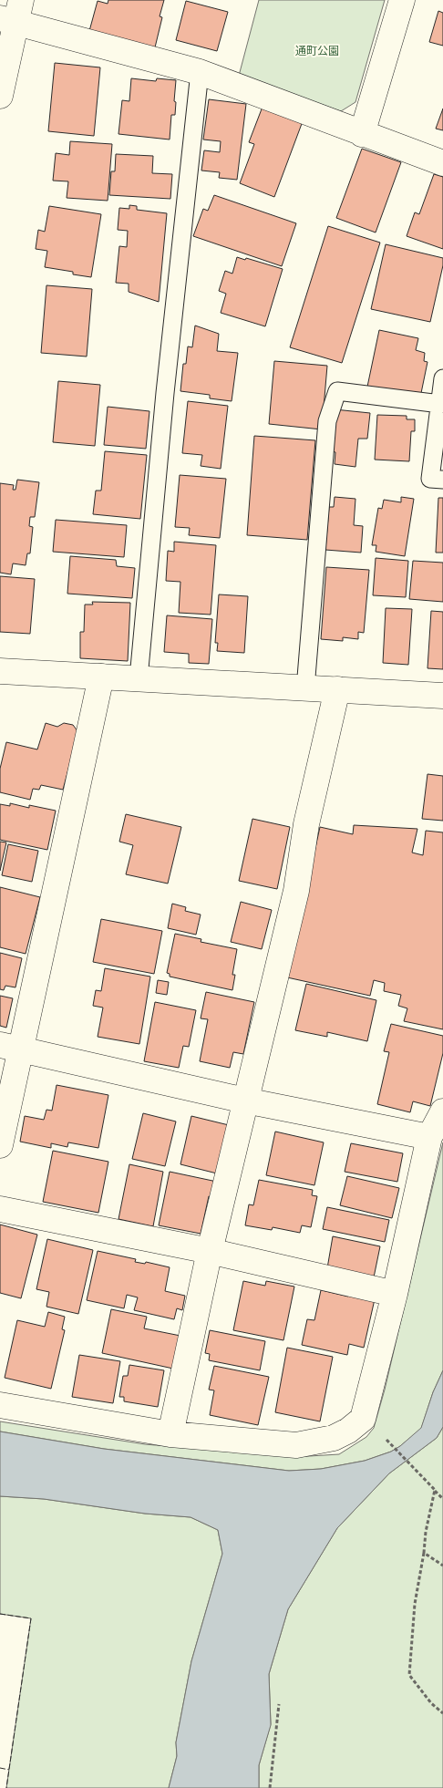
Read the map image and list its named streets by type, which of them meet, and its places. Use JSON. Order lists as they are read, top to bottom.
{
  "parks": ["通町公園"]
}
